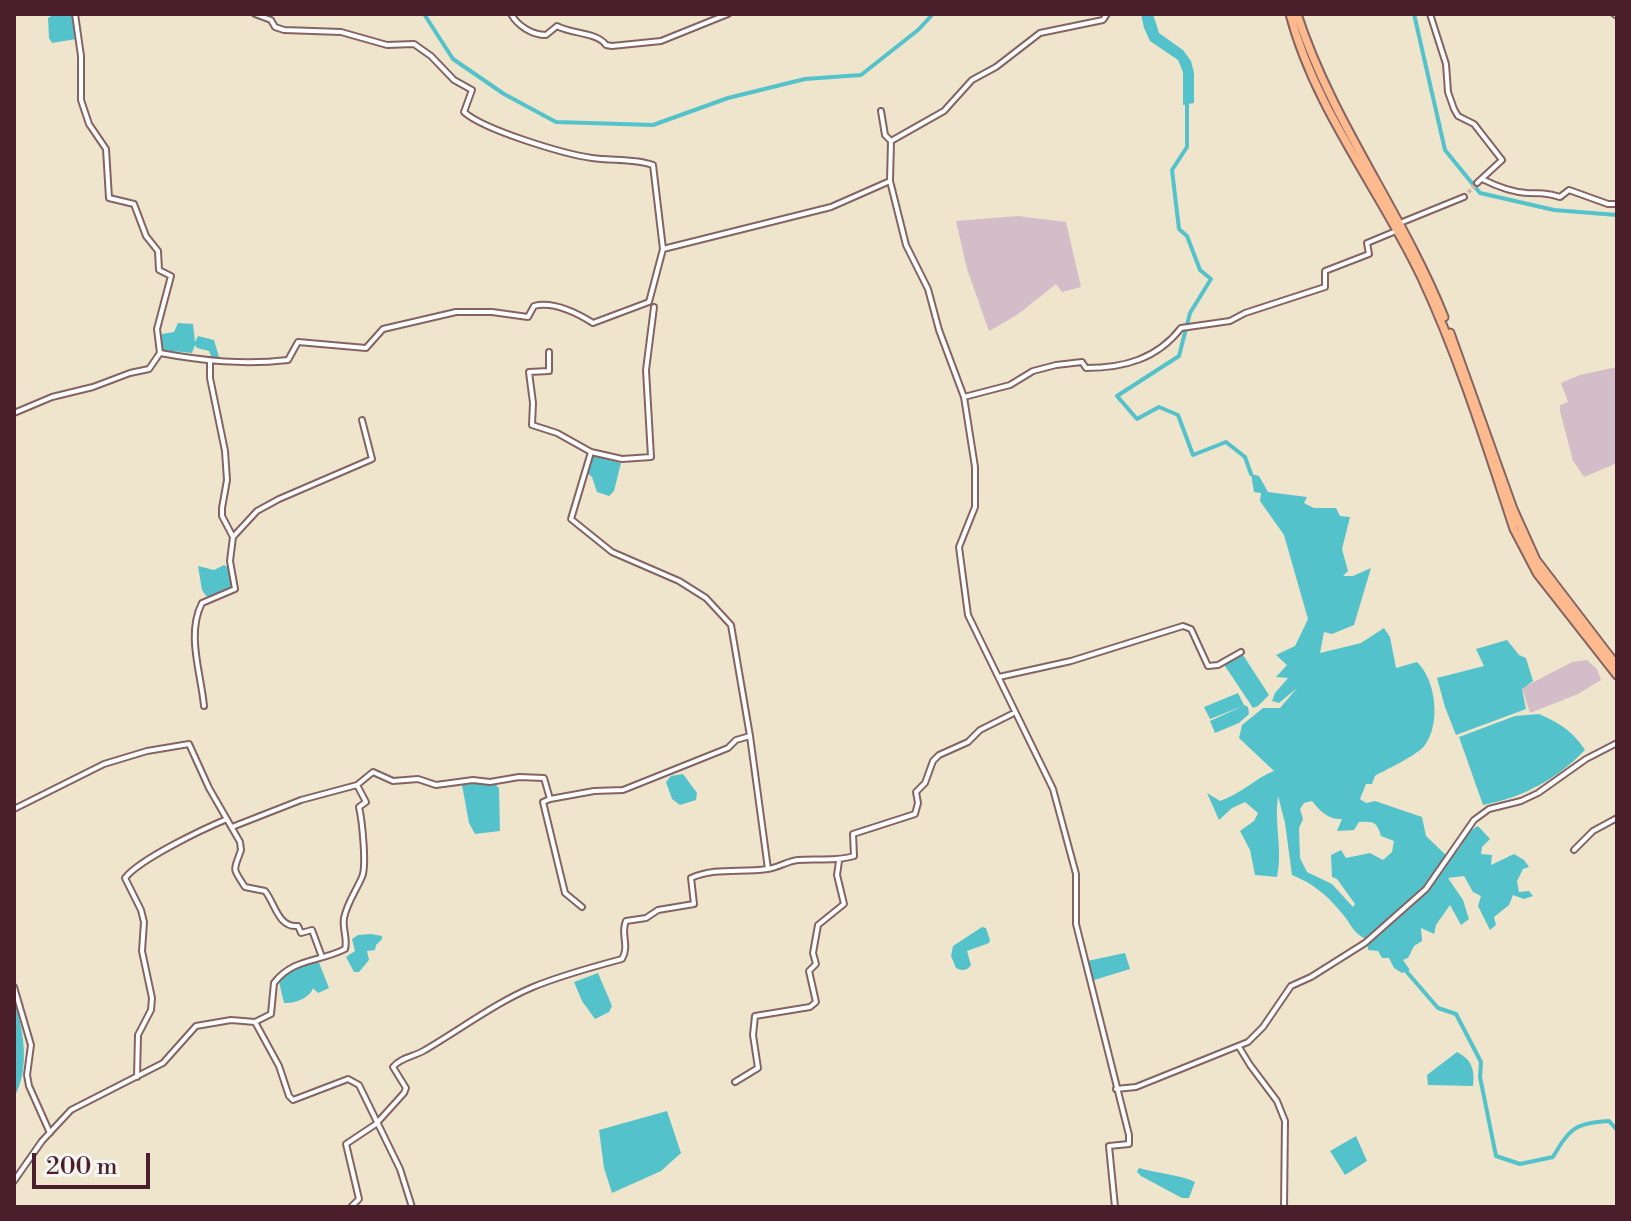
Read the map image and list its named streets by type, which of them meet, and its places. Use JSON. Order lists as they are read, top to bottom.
{
  "scale_bar": "200 m"
}
